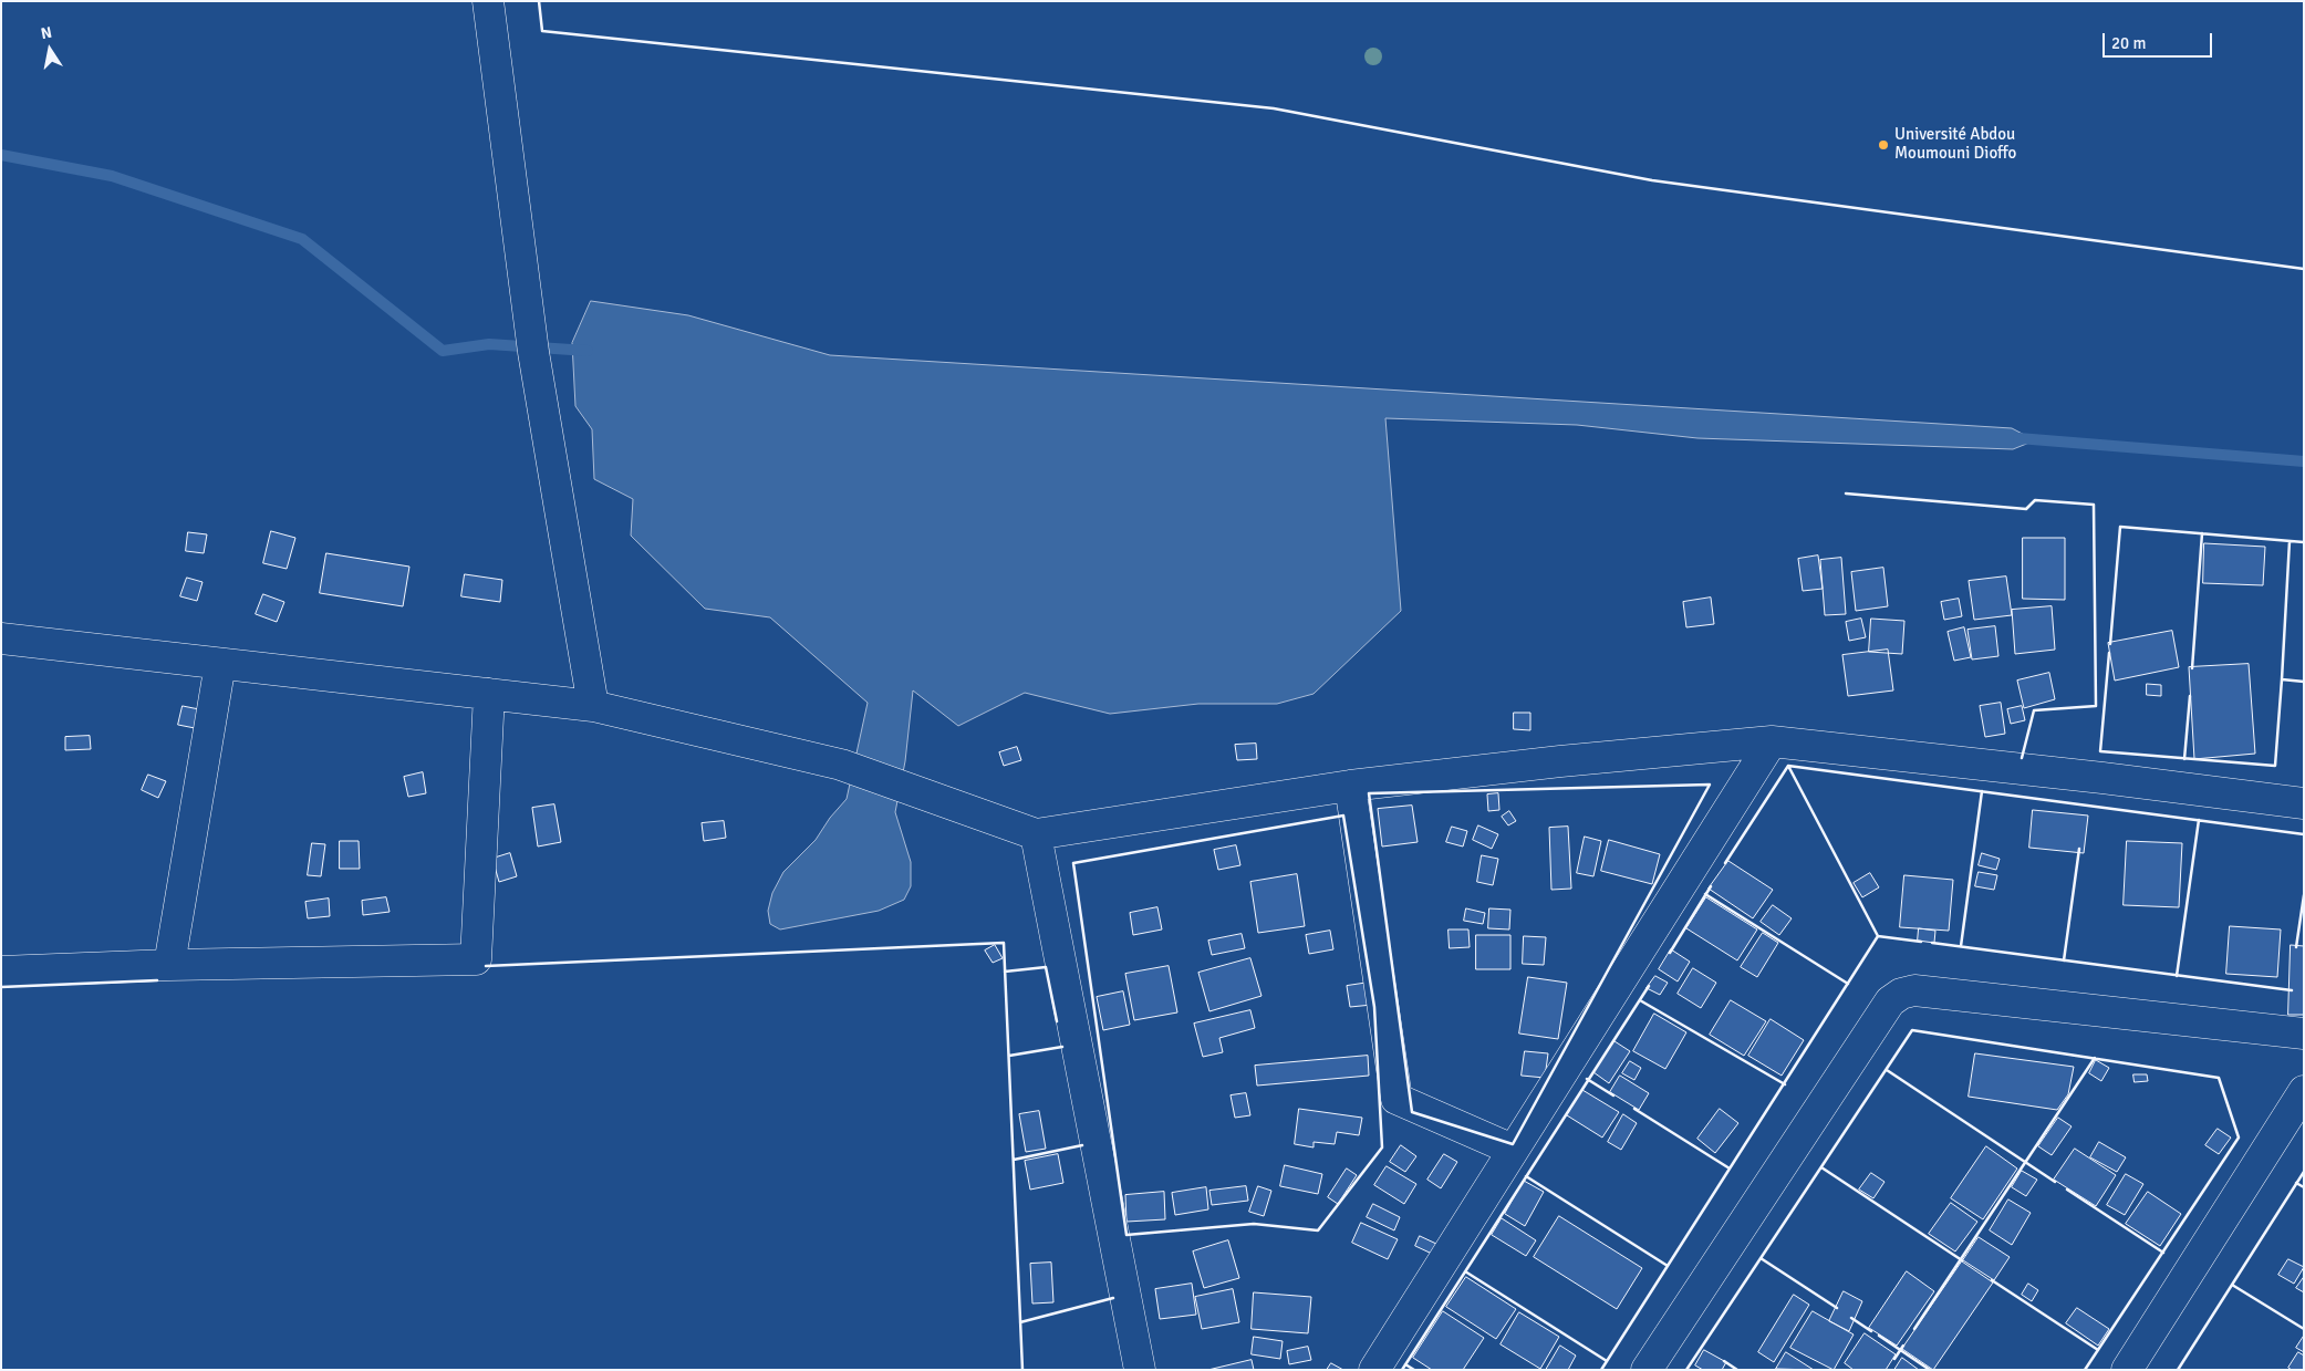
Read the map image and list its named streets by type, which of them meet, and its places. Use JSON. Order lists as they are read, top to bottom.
{
  "places": ["Université Abdou Moumouni Dioffo"],
  "scale_bar": "20 m",
  "north": "top"
}
